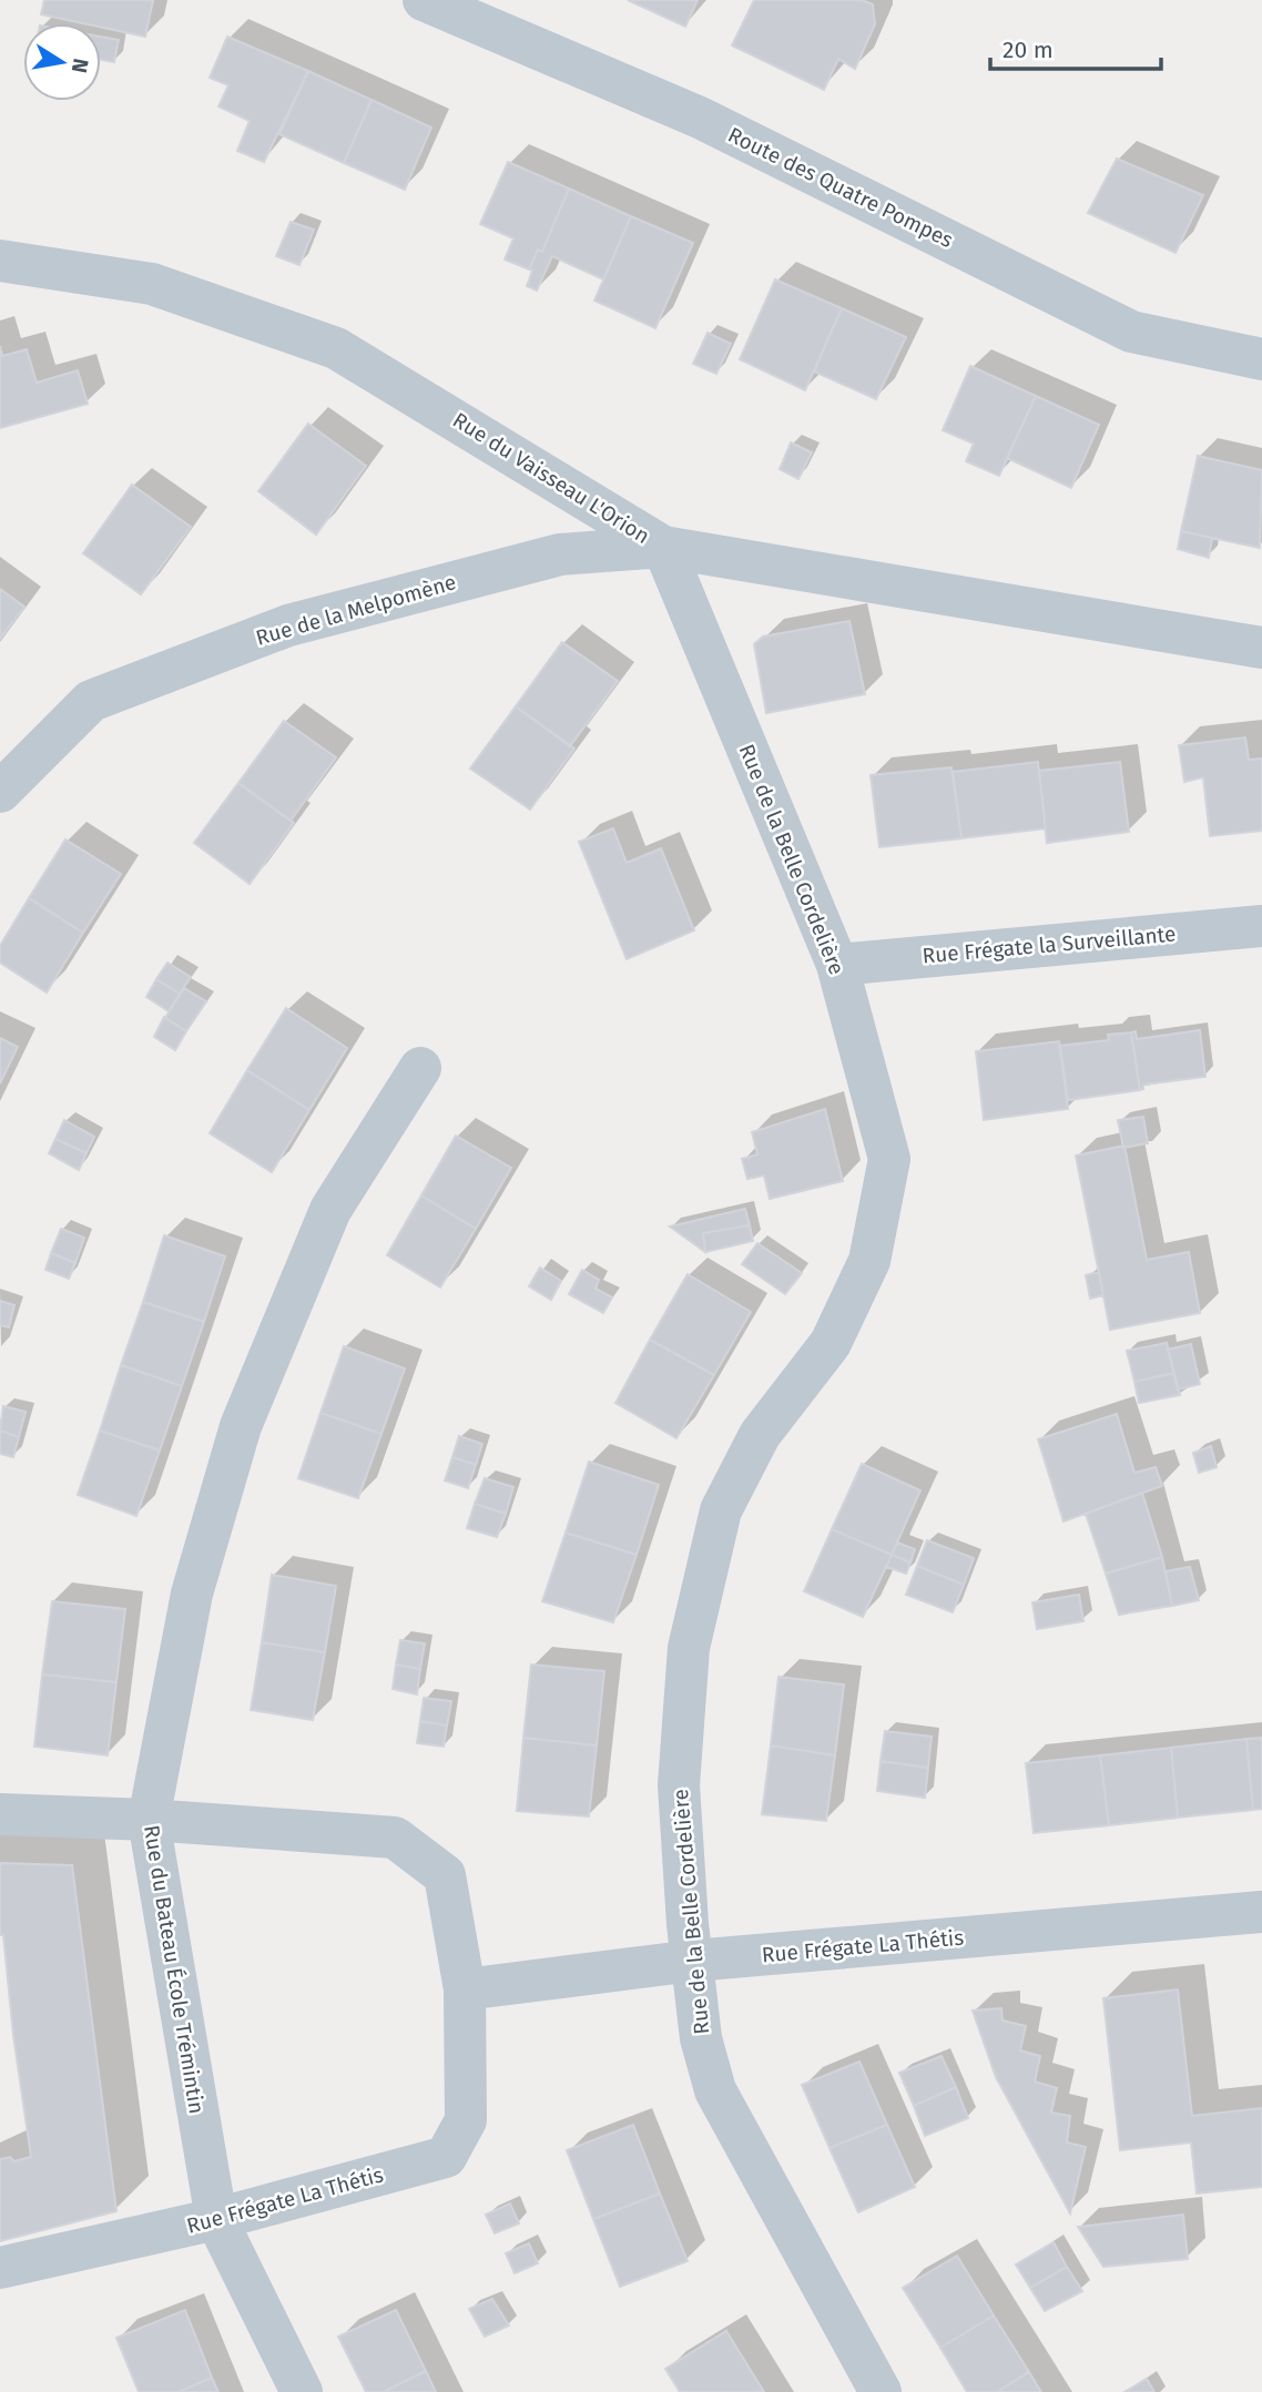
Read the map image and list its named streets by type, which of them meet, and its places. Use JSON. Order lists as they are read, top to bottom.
{
  "streets": {
    "street": [
      "Route des Quatre Pompes",
      "Rue du Vaisseau L'Orion",
      "Rue de la Melpomène",
      "Rue de la Belle Cordelière",
      "Rue Frégate la Surveillante",
      "Rue Frégate La Thétis",
      "Rue du Bateau École Trémintin"
    ]
  },
  "crossings": [
    ["Rue du Vaisseau L'Orion", "Rue de la Melpomène"],
    ["Rue du Vaisseau L'Orion", "Rue de la Belle Cordelière"],
    ["Rue de la Melpomène", "Rue de la Belle Cordelière"],
    ["Rue de la Belle Cordelière", "Rue Frégate la Surveillante"],
    ["Rue de la Belle Cordelière", "Rue Frégate La Thétis"],
    ["Rue Frégate La Thétis", "Rue du Bateau École Trémintin"]
  ],
  "scale_bar": "20 m",
  "north": "right"
}
